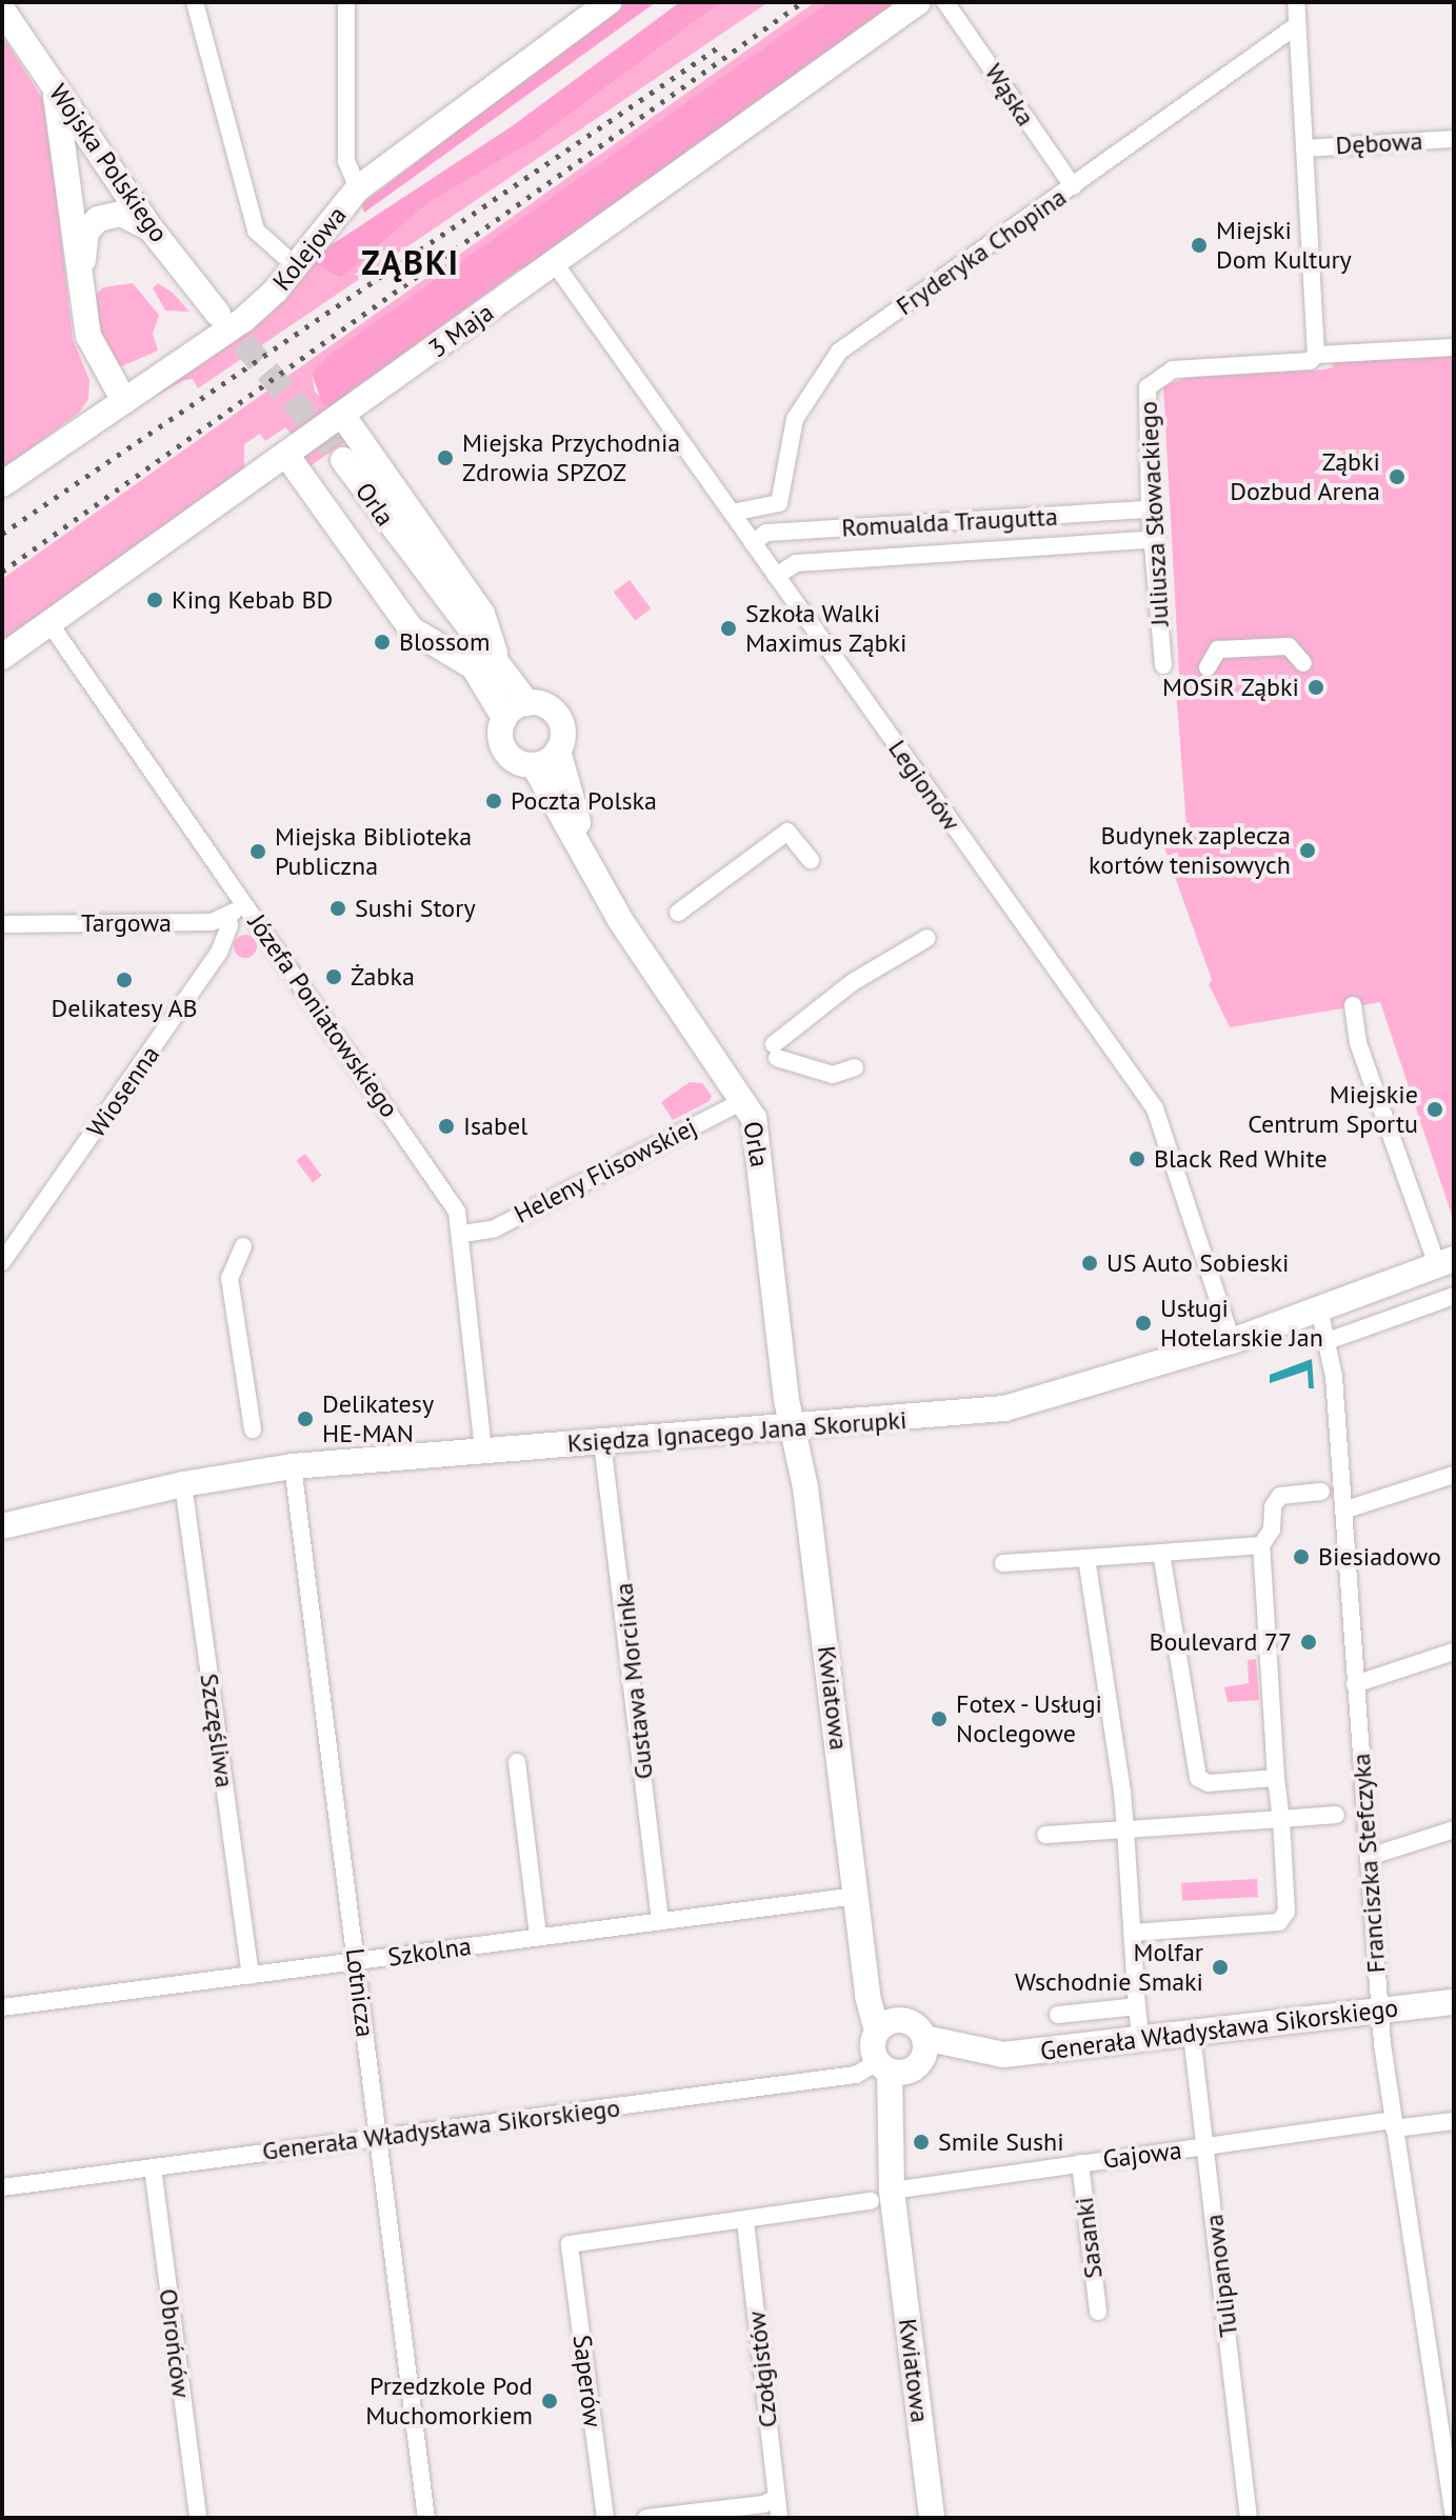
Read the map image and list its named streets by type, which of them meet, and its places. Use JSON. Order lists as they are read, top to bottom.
{
  "streets": {
    "street": [
      "Wąska",
      "Dębowa",
      "Wojska Polskiego",
      "Kolejowa",
      "Fryderyka Chopina",
      "3 Maja",
      "Orla",
      "Juliusza Słowackiego",
      "Romualda Traugutta",
      "Legionów",
      "Targowa",
      "Józefa Poniatowskiego",
      "Wiosenna",
      "Heleny Flisowskiej",
      "Księdza Ignacego Jana Skorupki",
      "Gustawa Morcinka",
      "Kwiatowa",
      "Szczęśliwa",
      "Franciszka Stefczyka",
      "Szkolna",
      "Lotnicza",
      "Generała Władysława Sikorskiego",
      "Gajowa",
      "Sasanki",
      "Tulipanowa",
      "Obrońców",
      "Czołgistów",
      "Saperów"
    ]
  },
  "crossings": [
    ["Wąska", "Fryderyka Chopina"],
    ["Fryderyka Chopina", "Legionów"],
    ["3 Maja", "Legionów"],
    ["3 Maja", "Józefa Poniatowskiego"],
    ["Orla", "Heleny Flisowskiej"],
    ["Orla", "Księdza Ignacego Jana Skorupki"],
    ["Orla", "Kwiatowa"],
    ["Juliusza Słowackiego", "Romualda Traugutta"],
    ["Romualda Traugutta", "Legionów"],
    ["Legionów", "Księdza Ignacego Jana Skorupki"],
    ["Targowa", "Józefa Poniatowskiego"],
    ["Targowa", "Wiosenna"],
    ["Józefa Poniatowskiego", "Heleny Flisowskiej"],
    ["Józefa Poniatowskiego", "Księdza Ignacego Jana Skorupki"],
    ["Księdza Ignacego Jana Skorupki", "Gustawa Morcinka"],
    ["Księdza Ignacego Jana Skorupki", "Kwiatowa"],
    ["Księdza Ignacego Jana Skorupki", "Szczęśliwa"],
    ["Księdza Ignacego Jana Skorupki", "Franciszka Stefczyka"],
    ["Księdza Ignacego Jana Skorupki", "Lotnicza"],
    ["Gustawa Morcinka", "Szkolna"],
    ["Kwiatowa", "Szkolna"],
    ["Kwiatowa", "Generała Władysława Sikorskiego"],
    ["Kwiatowa", "Gajowa"],
    ["Szczęśliwa", "Szkolna"],
    ["Franciszka Stefczyka", "Generała Władysława Sikorskiego"],
    ["Franciszka Stefczyka", "Gajowa"],
    ["Szkolna", "Lotnicza"],
    ["Lotnicza", "Generała Władysława Sikorskiego"],
    ["Generała Władysława Sikorskiego", "Tulipanowa"],
    ["Generała Władysława Sikorskiego", "Obrońców"],
    ["Gajowa", "Sasanki"],
    ["Gajowa", "Tulipanowa"],
    ["Gajowa", "Czołgistów"],
    ["Gajowa", "Saperów"]
  ],
  "districts": ["ZĄBKI"],
  "places": [
    "Miejski Dom Kultury",
    "Miejska Przychodnia Zdrowia SPZOZ",
    "Ząbki Dozbud Arena",
    "King Kebab BD",
    "Szkoła Walki Maximus Ząbki",
    "Blossom",
    "MOSiR Ząbki",
    "Poczta Polska",
    "Budynek zaplecza kortów tenisowych",
    "Miejska Biblioteka Publiczna",
    "Sushi Story",
    "Żabka",
    "Delikatesy AB",
    "Miejskie Centrum Sportu",
    "Isabel",
    "Black Red White",
    "US Auto Sobieski",
    "Usługi Hotelarskie Jan",
    "Delikatesy HE-MAN",
    "Biesiadowo",
    "Boulevard 77",
    "Fotex - Usługi Noclegowe",
    "Molfar Wschodnie Smaki",
    "Smile Sushi",
    "Przedzkole Pod Muchomorkiem"
  ]
}
